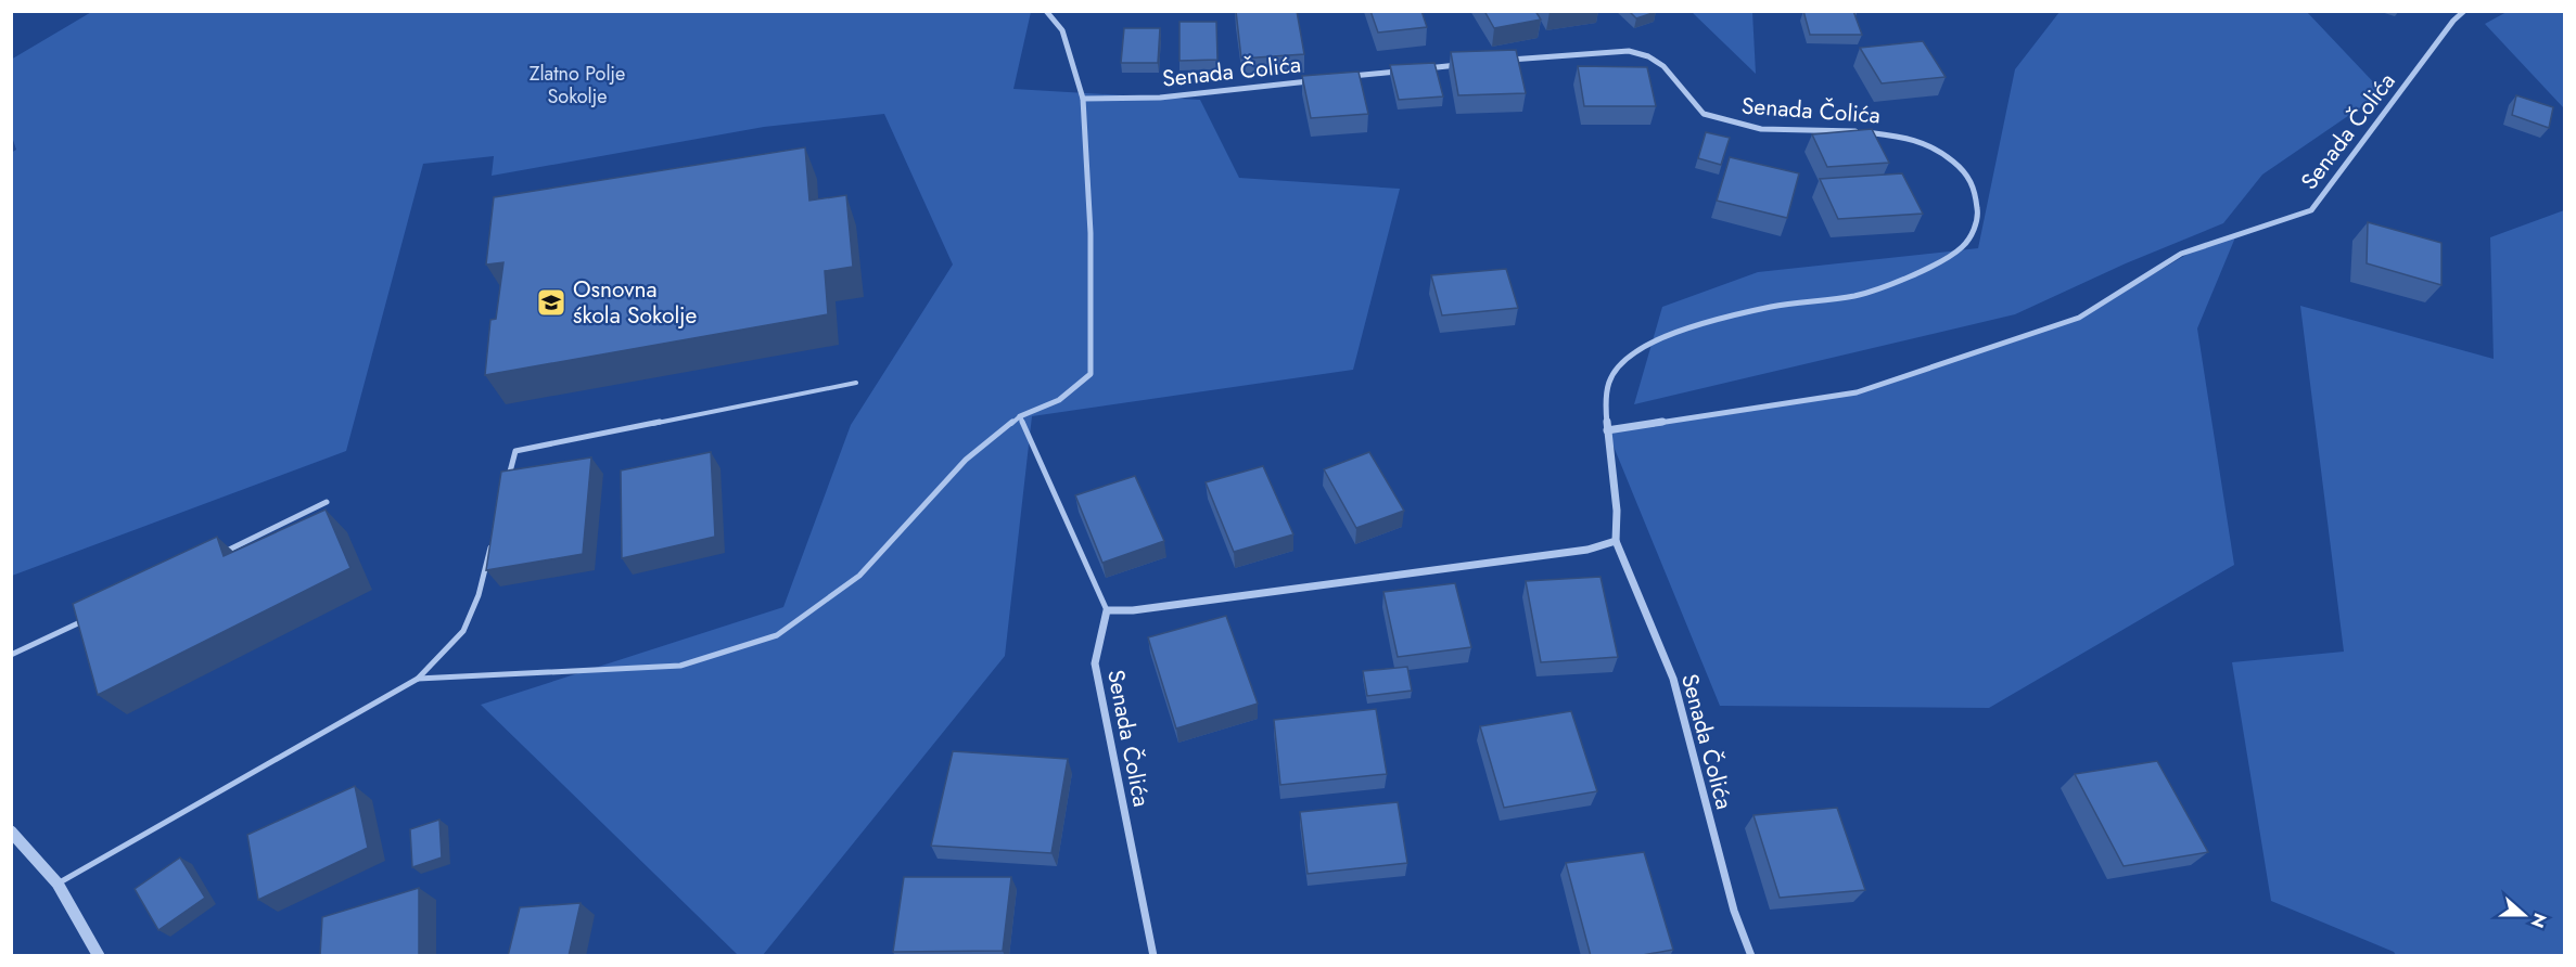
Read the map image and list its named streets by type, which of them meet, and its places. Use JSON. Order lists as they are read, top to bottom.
{
  "streets": {
    "street": ["Senada Čolića"]
  },
  "parks": ["Zlatno Polje Sokolje"],
  "places": {
    "school or university": ["Osnovna śkola Sokolje"]
  },
  "north": "right"
}
